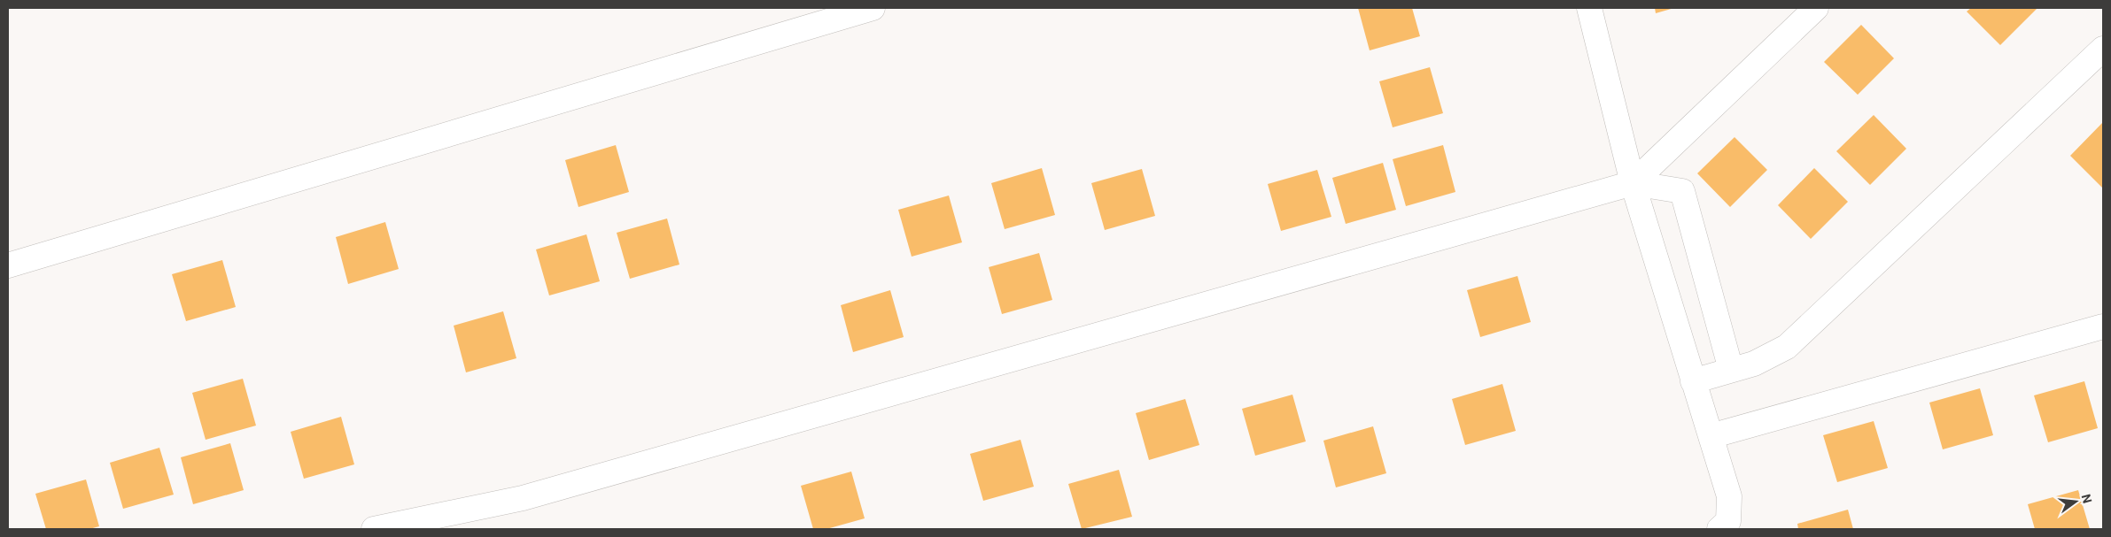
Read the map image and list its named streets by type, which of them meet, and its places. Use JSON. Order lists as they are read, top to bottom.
{
  "north": "right"
}
